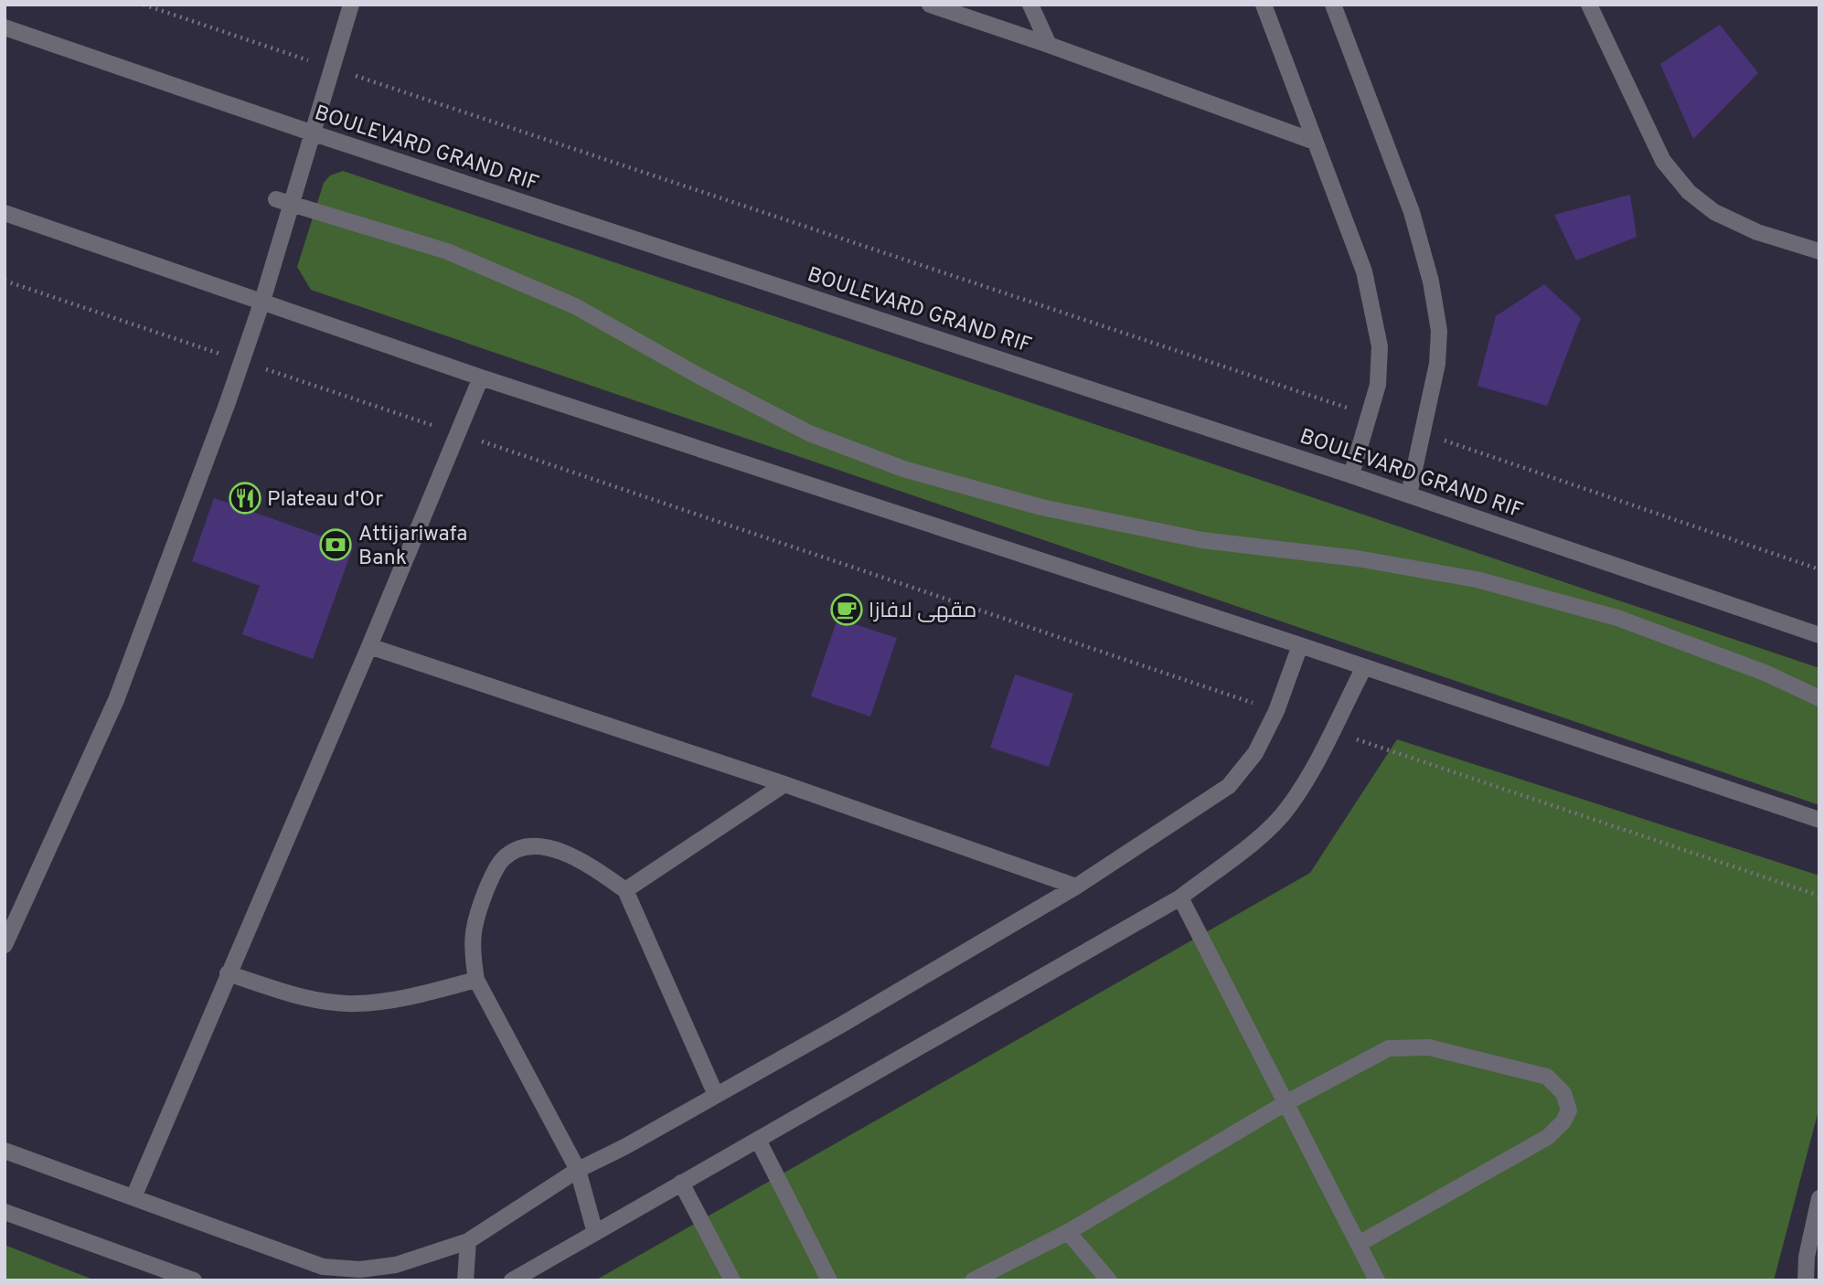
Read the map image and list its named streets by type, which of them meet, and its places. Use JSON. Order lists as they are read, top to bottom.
{
  "streets": {
    "street": ["BOULEVARD GRAND RIF"]
  },
  "places": {
    "restaurant": ["Plateau d'Or"],
    "bank": ["Attijariwafa Bank"],
    "cafe": ["مقهى لافازا"]
  }
}
